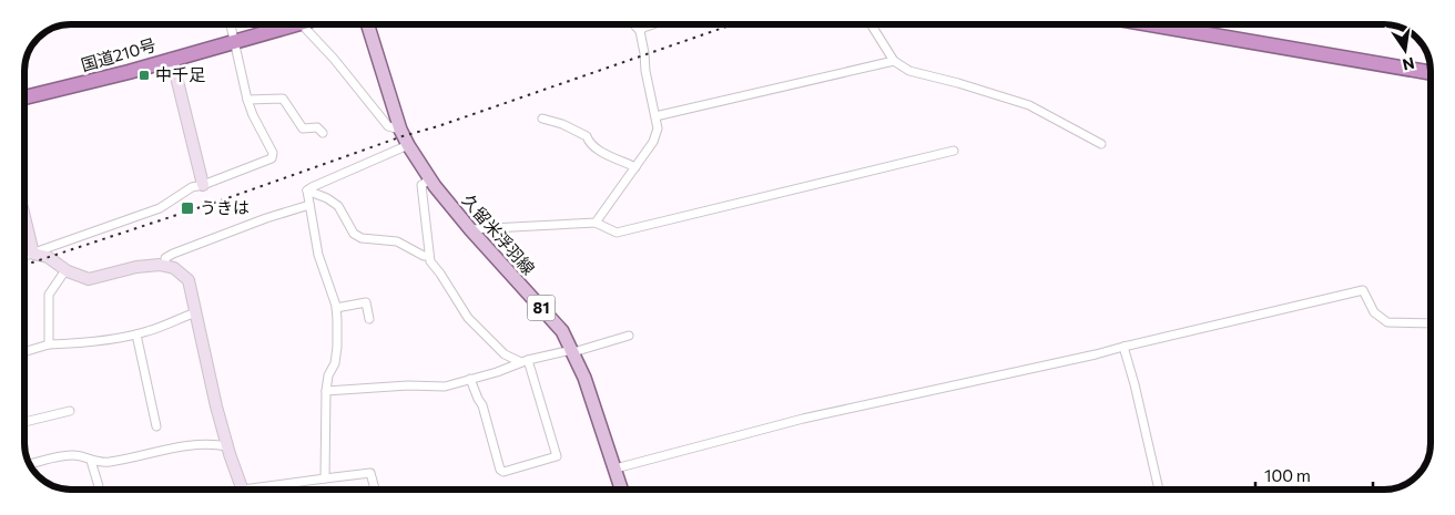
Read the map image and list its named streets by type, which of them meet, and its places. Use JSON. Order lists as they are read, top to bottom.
{
  "streets": {
    "highway": ["国道210号"],
    "main road": ["久留米浮羽線", "81"]
  },
  "crossings": [
    ["久留米浮羽線", "81"]
  ],
  "places": {
    "transit": ["中千足", "うきは"]
  },
  "scale_bar": "100 m",
  "north": "bottom"
}
